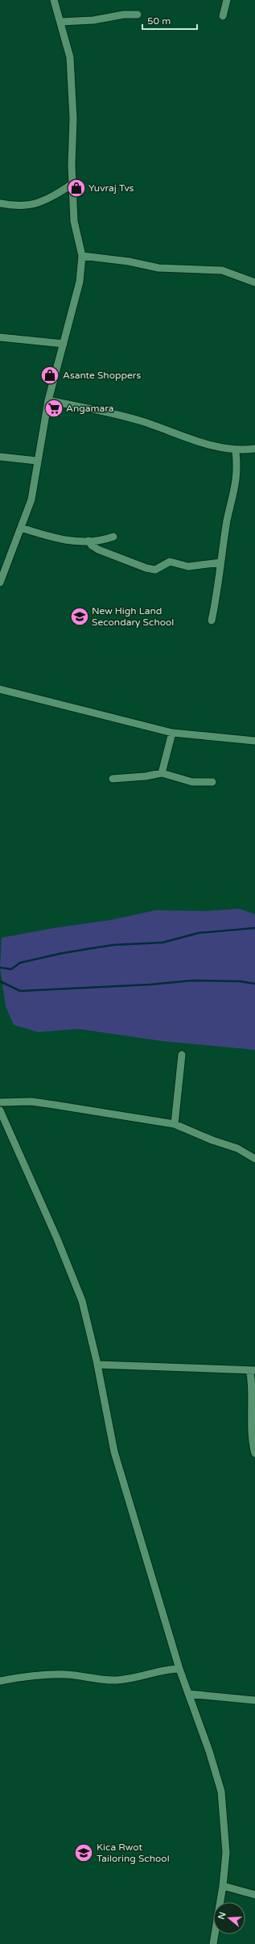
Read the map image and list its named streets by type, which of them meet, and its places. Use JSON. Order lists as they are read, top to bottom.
{
  "places": {
    "shop": ["Yuvraj Tvs", "Asante Shoppers"],
    "supermarket": ["Angamara"],
    "school or university": ["New High Land Secondary School", "Kica Rwot Tailoring School"]
  },
  "scale_bar": "50 m",
  "north": "left"
}
